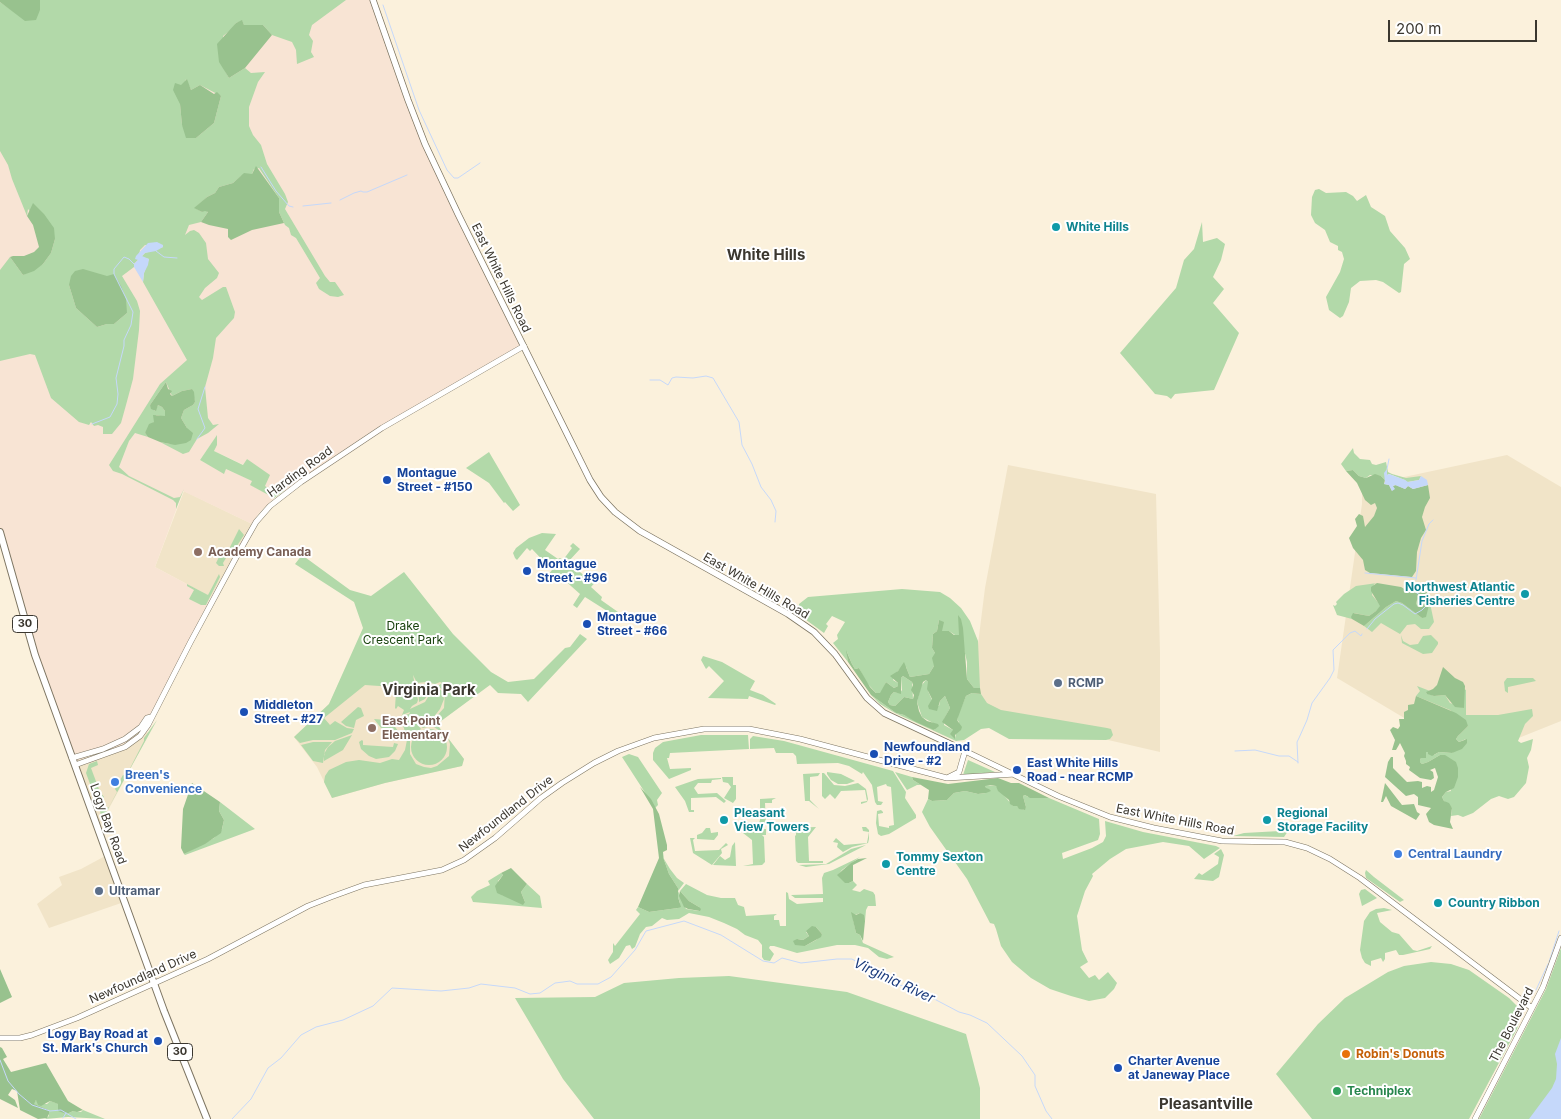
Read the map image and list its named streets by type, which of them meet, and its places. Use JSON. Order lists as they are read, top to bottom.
{
  "streets": {
    "main road": ["East White Hills Road", "30", "Logy Bay Road"],
    "street": ["Harding Road", "Newfoundland Drive", "The Boulevard"]
  },
  "crossings": [
    ["East White Hills Road", "Harding Road"],
    ["East White Hills Road", "Newfoundland Drive"],
    ["East White Hills Road", "The Boulevard"],
    ["Harding Road", "Logy Bay Road"],
    ["Newfoundland Drive", "Logy Bay Road"]
  ],
  "districts": ["White Hills", "Virginia Park", "Pleasantville"],
  "water": ["Virginia River"],
  "parks": ["Drake Crescent Park"],
  "places": [
    "White Hills",
    "Montague Street - #150",
    "Academy Canada",
    "Montague Street - #96",
    "Northwest Atlantic Fisheries Centre",
    "Montague Street - #66",
    "RCMP",
    "Middleton Street - #27",
    "East Point Elementary",
    "Newfoundland Drive - #2",
    "East White Hills Road - near RCMP",
    "Breen's Convenience",
    "Pleasant View Towers",
    "Regional Storage Facility",
    "Central Laundry",
    "Tommy Sexton Centre",
    "Ultramar",
    "Country Ribbon",
    "Logy Bay Road at St. Mark's Church",
    "Robin's Donuts",
    "Charter Avenue at Janeway Place",
    "Techniplex"
  ],
  "scale_bar": "200 m"
}
